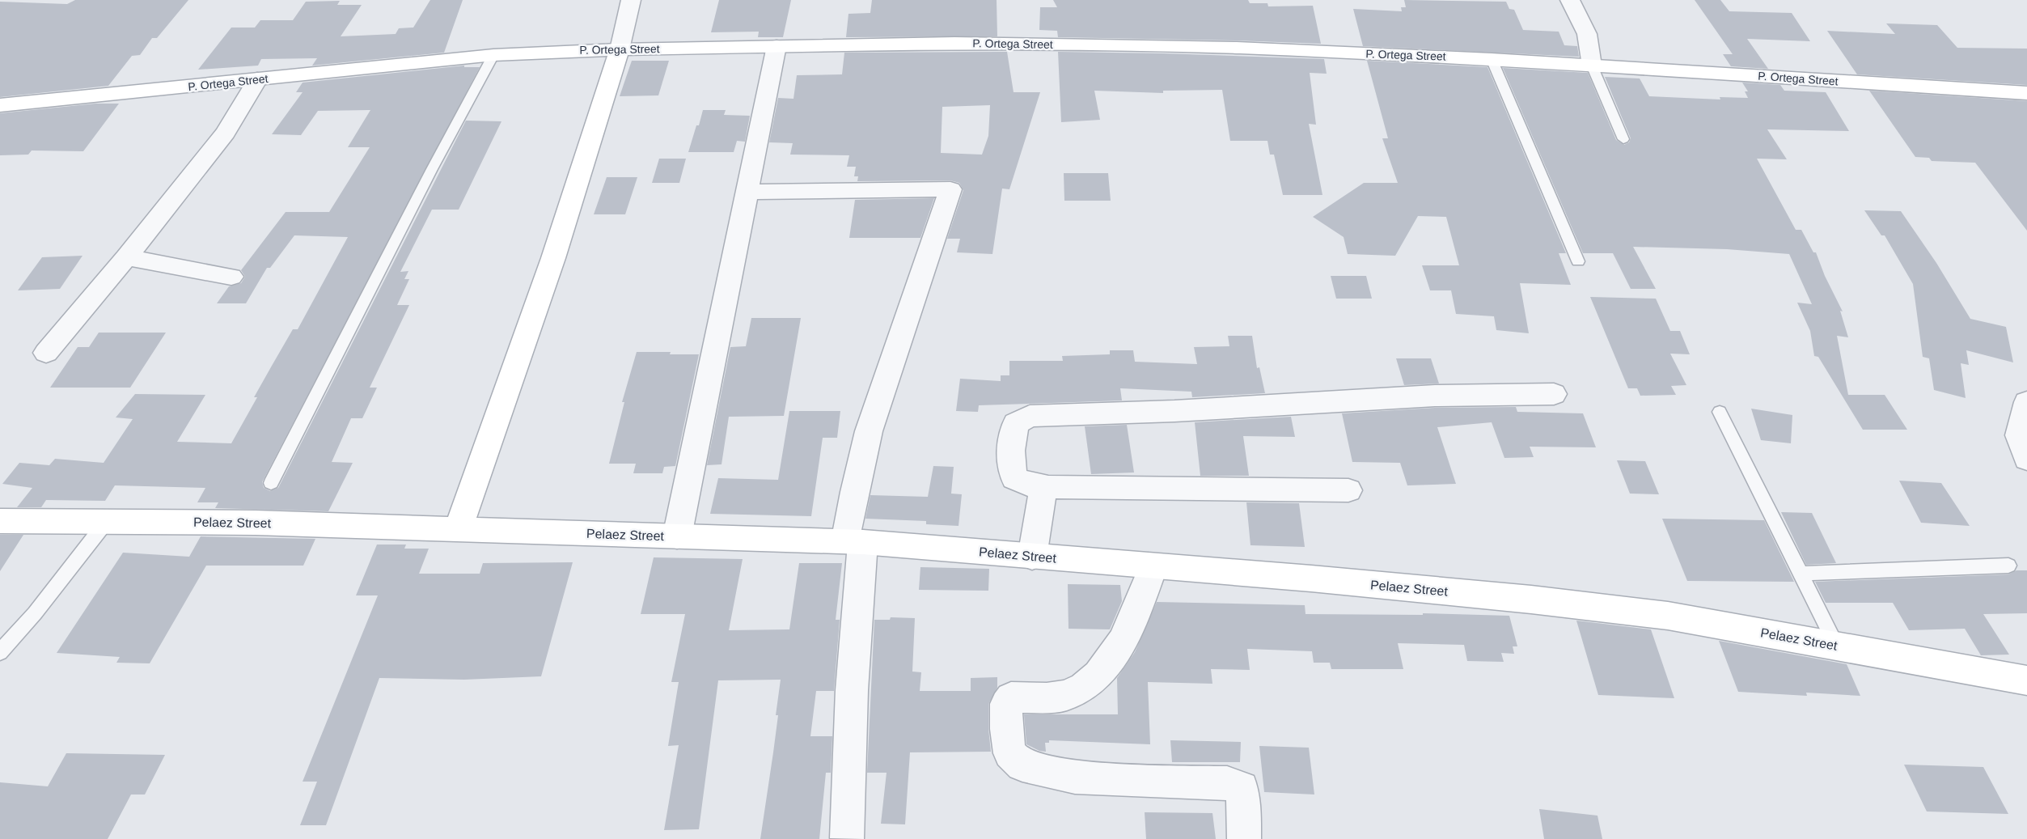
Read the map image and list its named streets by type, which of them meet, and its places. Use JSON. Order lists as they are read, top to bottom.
{
  "streets": {
    "street": ["P. Ortega Street", "Pelaez Street"]
  }
}
